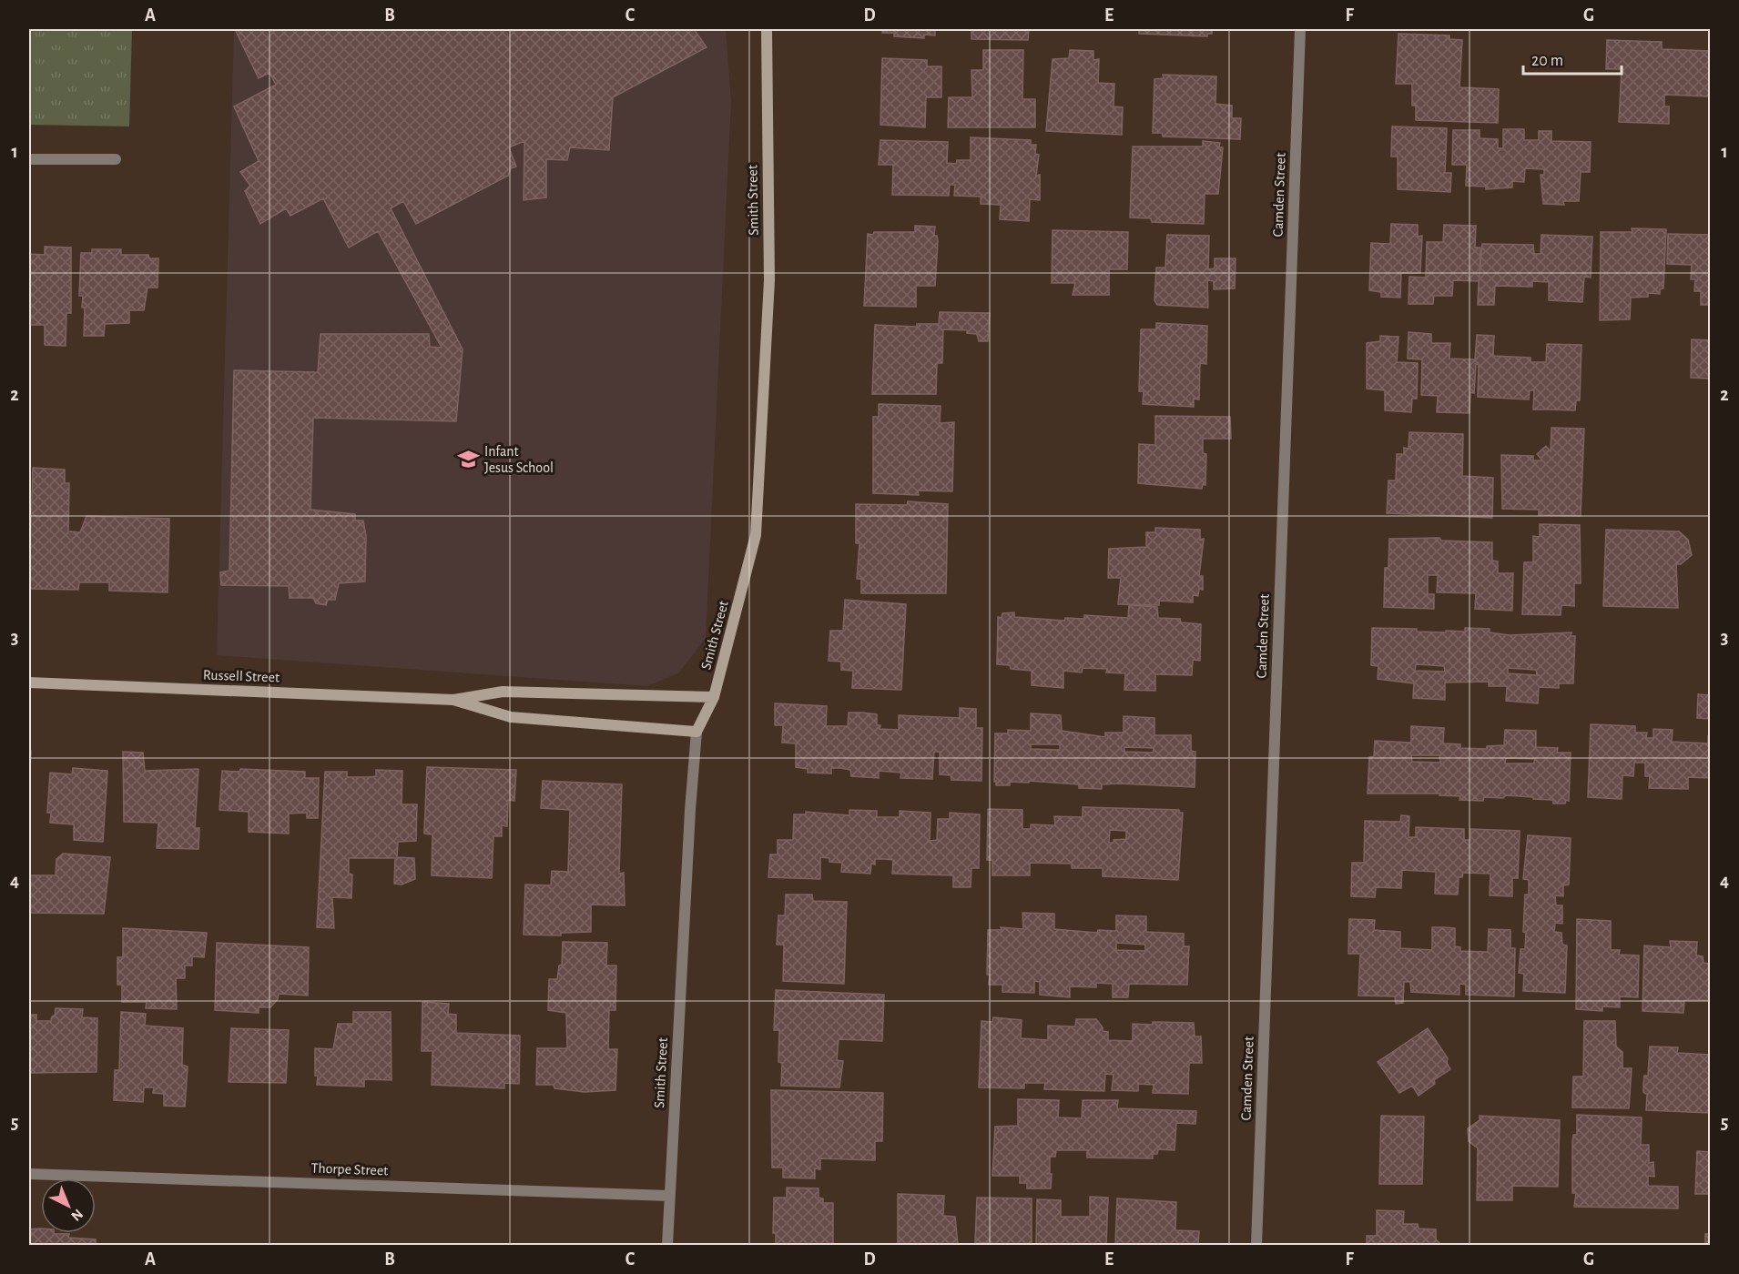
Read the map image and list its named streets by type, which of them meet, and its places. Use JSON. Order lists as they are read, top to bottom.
{
  "streets": {
    "street": [
      "Camden Street",
      "Smith Street",
      "Russell Street",
      "Thorpe Street"
    ]
  },
  "crossings": [
    ["Smith Street", "Russell Street"],
    ["Smith Street", "Thorpe Street"]
  ],
  "places": {
    "school or university": ["Infant Jesus School"]
  },
  "scale_bar": "20 m",
  "north": "bottom right",
  "grid": {
    "columns": [
      "A",
      "B",
      "C",
      "D",
      "E",
      "F",
      "G"
    ],
    "rows": [
      "1",
      "2",
      "3",
      "4",
      "5"
    ]
  }
}
